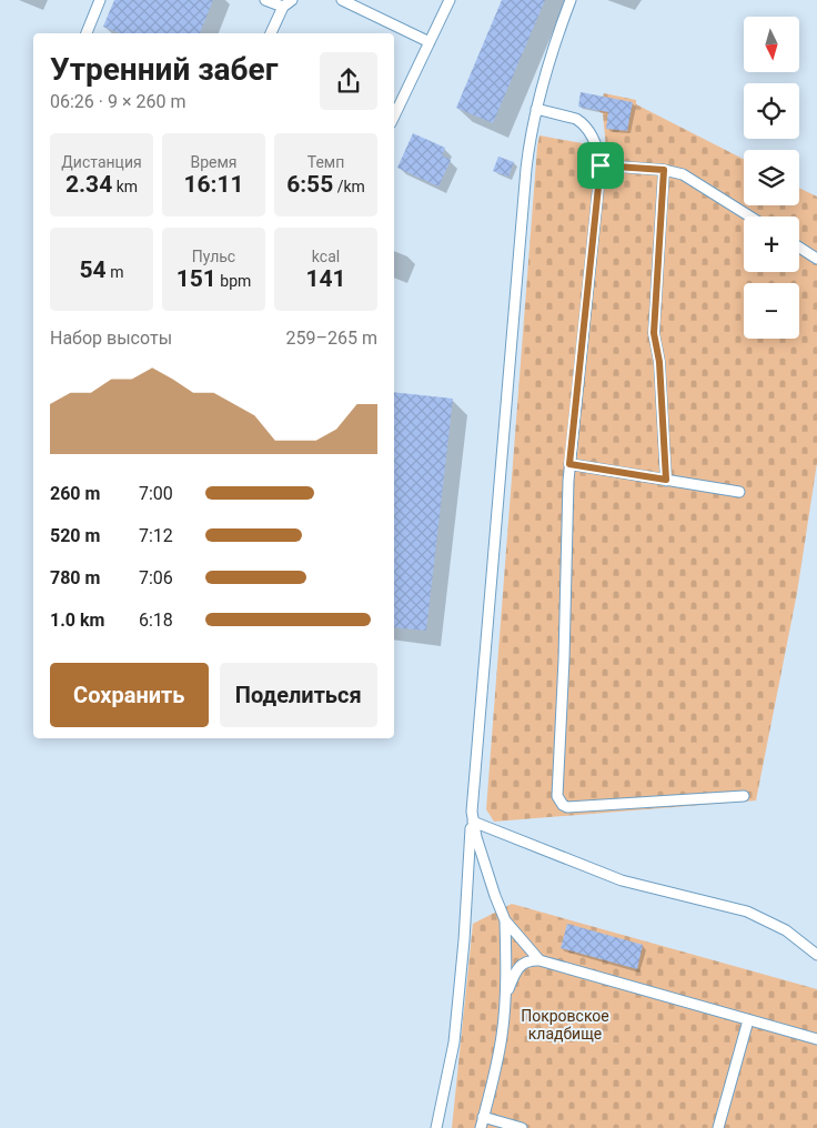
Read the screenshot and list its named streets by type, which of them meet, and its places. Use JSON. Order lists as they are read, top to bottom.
{
  "parks": ["Покровское кладбище"],
  "north": "bottom",
  "page": {
    "map_buttons": ["+", "−"],
    "heading": ["Утренний забег", "06:26 · 9 × 260 m"],
    "stats": [
      ["Дистанция", "2.34 km"],
      ["Время", "16:11"],
      ["Темп", "6:55 /km"],
      ["54 m"],
      ["Пульс", "151 bpm"],
      ["kcal", "141"]
    ],
    "chart": ["Набор высоты", "259–265 m"],
    "list": [
      {
        "name": "260 m",
        "note": "7:00"
      },
      {
        "name": "520 m",
        "note": "7:12"
      },
      {
        "name": "780 m",
        "note": "7:06"
      },
      {
        "name": "1.0 km",
        "note": "6:18"
      }
    ],
    "buttons": ["Сохранить", "Поделиться"]
  }
}
